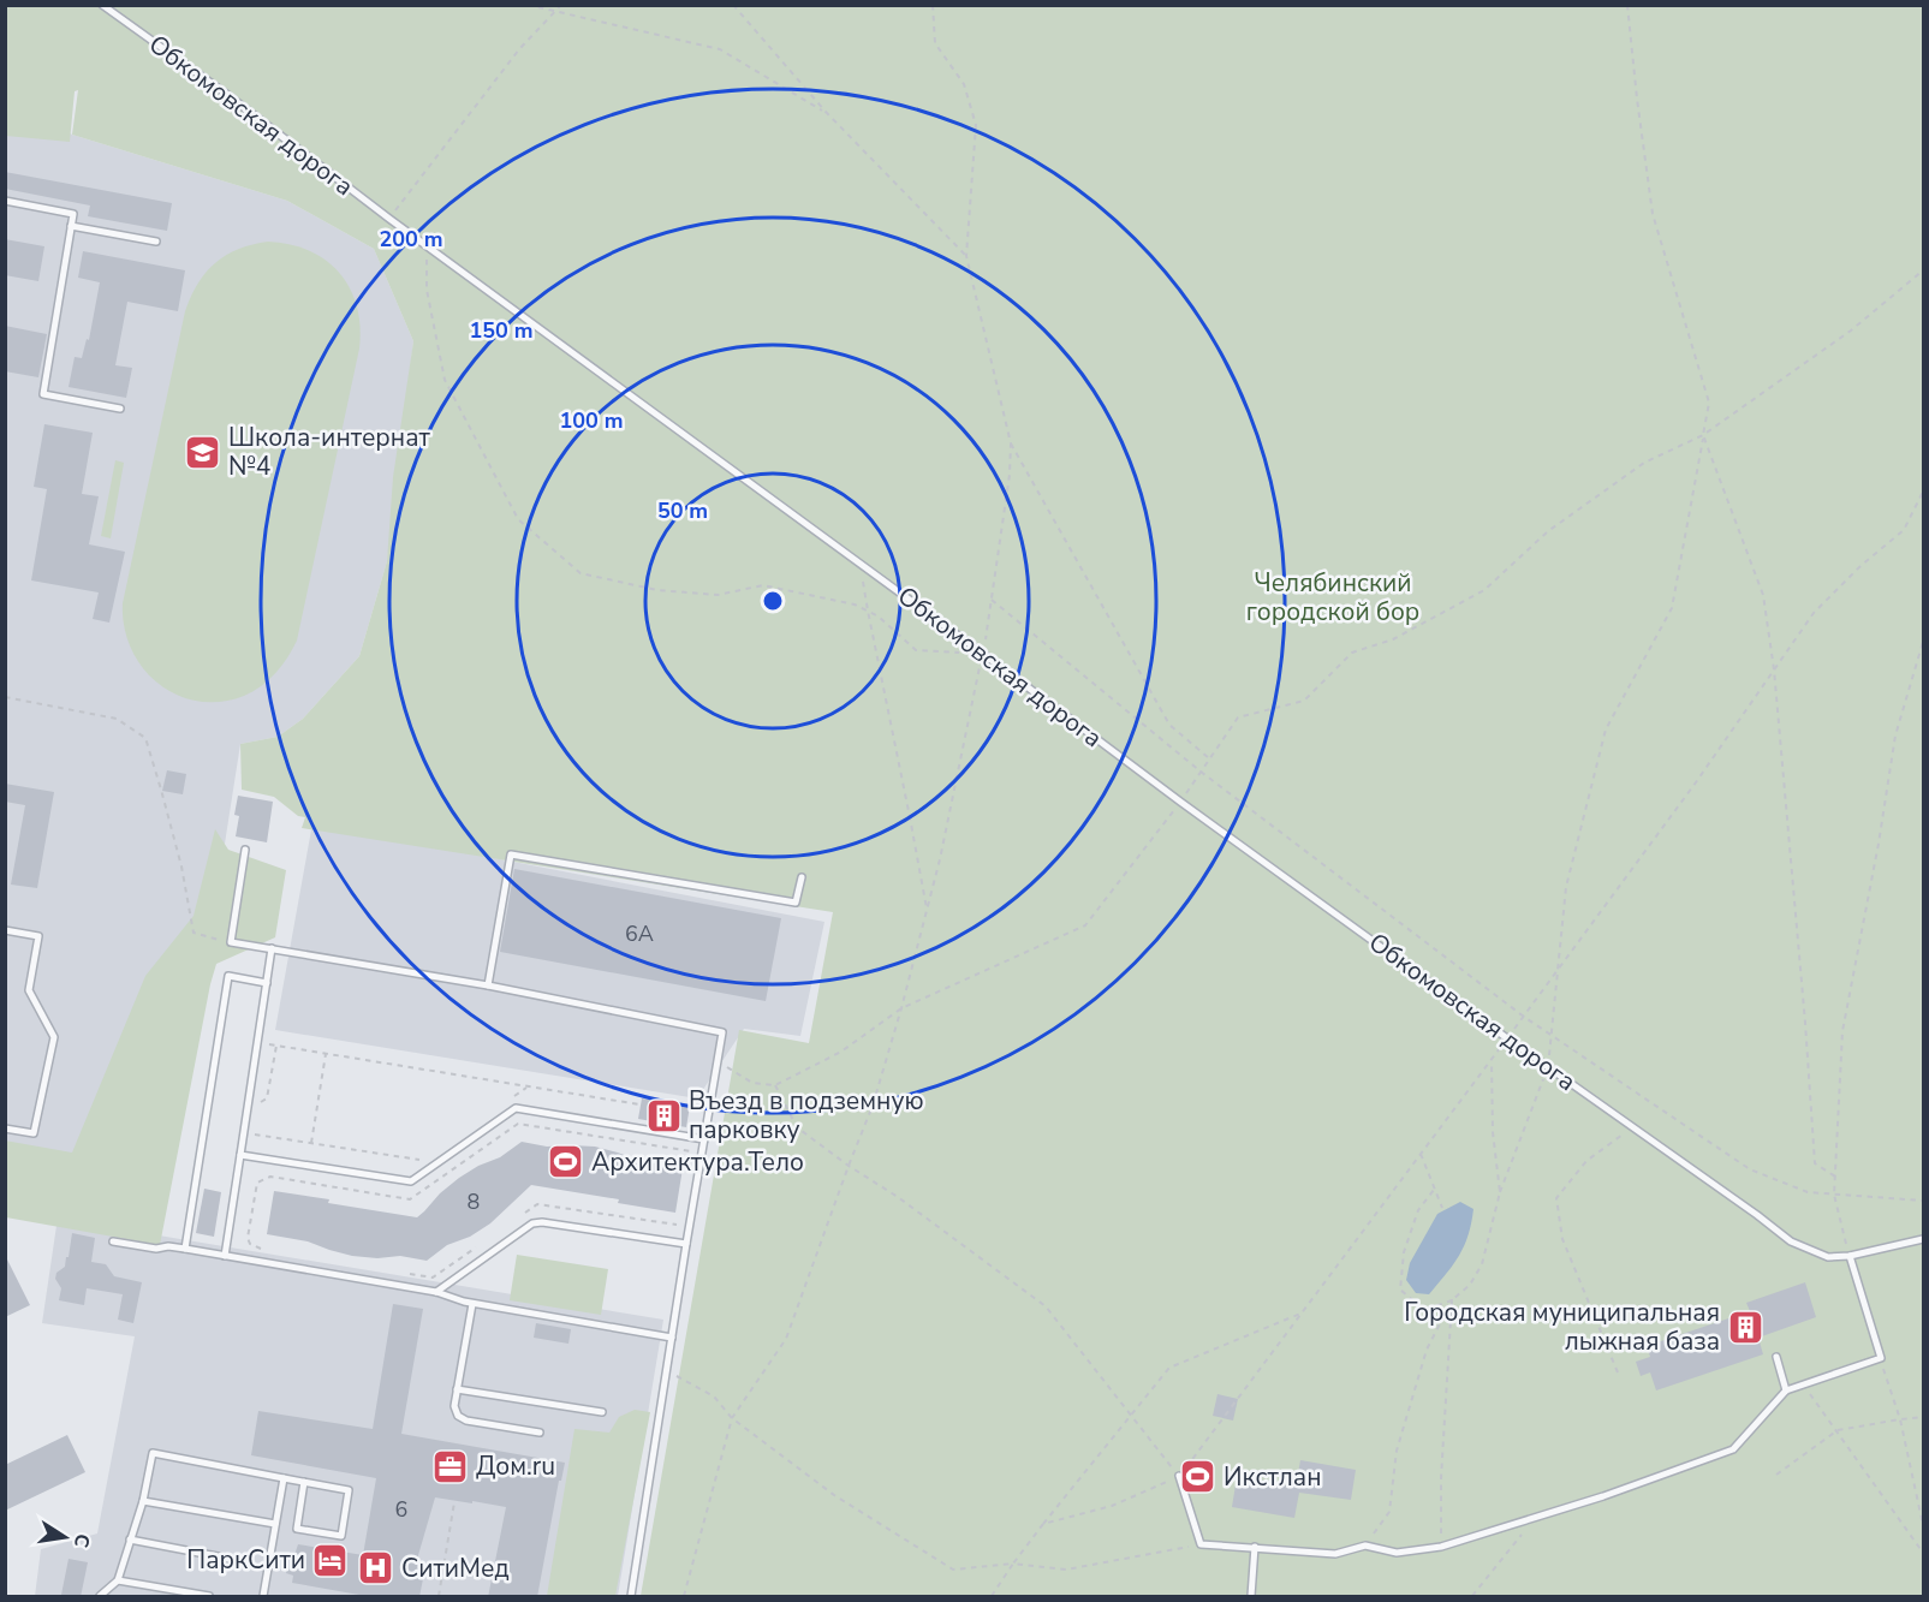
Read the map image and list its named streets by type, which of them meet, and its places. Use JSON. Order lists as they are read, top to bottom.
{
  "streets": {
    "lane": ["Обкомовская дорога"]
  },
  "parks": ["Челябинский городской бор"],
  "places": {
    "school or university": ["Школа-интернат №4"],
    "building": ["Въезд в подземную парковку", "Городская муниципальная лыжная база"],
    "sports": ["Архитектура.Тело", "Икстлан"],
    "office": ["Дом.ru"],
    "hotel": ["ПаркСити"],
    "hospital": ["СитиМед"]
  },
  "house_numbers": ["6А", "8", "6"],
  "north": "right",
  "rings": [
    "200 m",
    "150 m",
    "100 m",
    "50 m"
  ]
}
